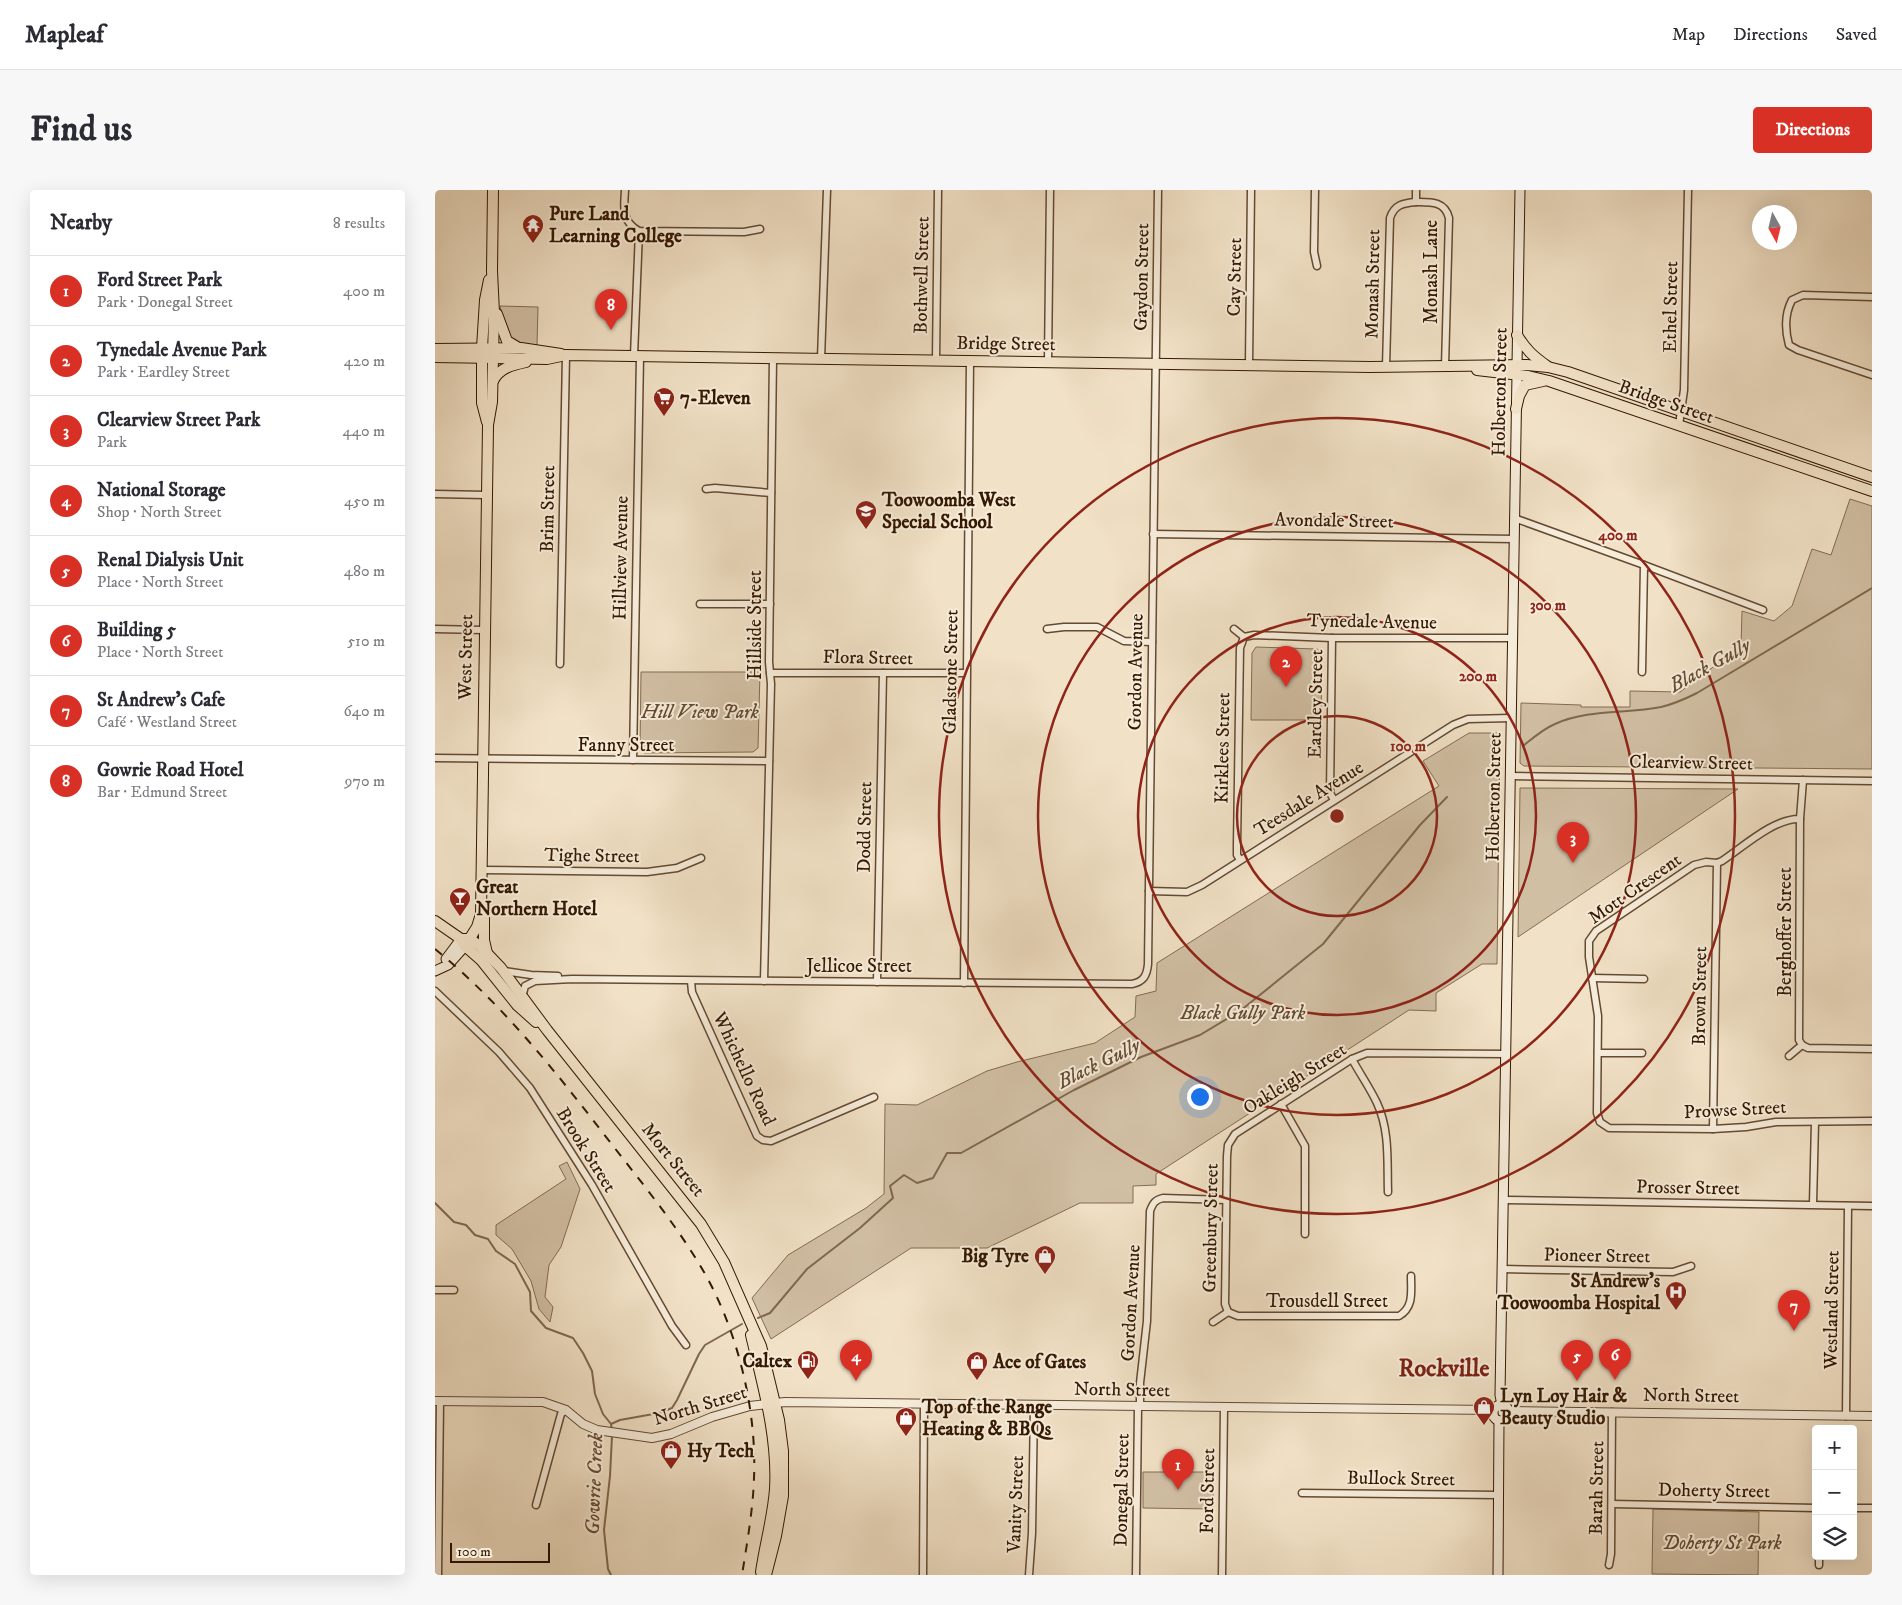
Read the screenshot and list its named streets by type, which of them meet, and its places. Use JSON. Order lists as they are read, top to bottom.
{
  "streets": {
    "main road": [
      "Bridge Street",
      "Holberton Street",
      "West Street",
      "Mort Street"
    ],
    "street": [
      "Monash Lane",
      "Bothwell Street",
      "Gaydon Street",
      "Cay Street",
      "Monash Street",
      "Ethel Street",
      "Brim Street",
      "Avondale Street",
      "Hillview Avenue",
      "Tynedale Avenue",
      "Hillside Street",
      "Flora Street",
      "Gladstone Street",
      "Gordon Avenue",
      "Eardley Street",
      "Fanny Street",
      "Kirklees Street",
      "Clearview Street",
      "Teesdale Avenue",
      "Dodd Street",
      "Tighe Street",
      "Mott Crescent",
      "Berghoffer Street",
      "Jellicoe Street",
      "Brown Street",
      "Whichello Road",
      "Oakleigh Street",
      "Prowse Street",
      "Brook Street",
      "Prosser Street",
      "Greenbury Street",
      "Pioneer Street",
      "Trousdell Street",
      "Westland Street",
      "North Street",
      "Bullock Street",
      "Barah Street",
      "Donegal Street",
      "Ford Street",
      "Doherty Street",
      "Vanity Street"
    ]
  },
  "crossings": [
    ["Monash Lane", "Monash Street"],
    ["Monash Lane", "Bridge Street"],
    ["Bothwell Street", "Bridge Street"],
    ["Gaydon Street", "Bridge Street"],
    ["Gaydon Street", "Gordon Avenue"],
    ["Cay Street", "Bridge Street"],
    ["Monash Street", "Bridge Street"],
    ["Ethel Street", "Bridge Street"],
    ["Bridge Street", "Holberton Street"],
    ["Bridge Street", "Brim Street"],
    ["Bridge Street", "Hillview Avenue"],
    ["Bridge Street", "Hillside Street"],
    ["Bridge Street", "West Street"],
    ["Bridge Street", "Gladstone Street"],
    ["Bridge Street", "Gordon Avenue"],
    ["Holberton Street", "Avondale Street"],
    ["Holberton Street", "Tynedale Avenue"],
    ["Holberton Street", "Clearview Street"],
    ["Holberton Street", "Teesdale Avenue"],
    ["Holberton Street", "Oakleigh Street"],
    ["Holberton Street", "Prosser Street"],
    ["Holberton Street", "Pioneer Street"],
    ["Holberton Street", "North Street"],
    ["Avondale Street", "Gordon Avenue"],
    ["Hillview Avenue", "Fanny Street"],
    ["Tynedale Avenue", "Eardley Street"],
    ["Tynedale Avenue", "Kirklees Street"],
    ["Hillside Street", "Flora Street"],
    ["Hillside Street", "Fanny Street"],
    ["Hillside Street", "Jellicoe Street"],
    ["West Street", "Fanny Street"],
    ["West Street", "Tighe Street"],
    ["West Street", "Mort Street"],
    ["Flora Street", "Gladstone Street"],
    ["Flora Street", "Dodd Street"],
    ["Gladstone Street", "Jellicoe Street"],
    ["Gordon Avenue", "Teesdale Avenue"],
    ["Gordon Avenue", "Jellicoe Street"],
    ["Gordon Avenue", "Greenbury Street"],
    ["Gordon Avenue", "North Street"],
    ["Gordon Avenue", "Donegal Street"],
    ["Eardley Street", "Teesdale Avenue"],
    ["Kirklees Street", "Teesdale Avenue"],
    ["Dodd Street", "Jellicoe Street"],
    ["Mott Crescent", "Berghoffer Street"],
    ["Mott Crescent", "Brown Street"],
    ["Mott Crescent", "Prowse Street"],
    ["Jellicoe Street", "Whichello Road"],
    ["Jellicoe Street", "Mort Street"],
    ["Brown Street", "Prowse Street"],
    ["Oakleigh Street", "Greenbury Street"],
    ["Mort Street", "North Street"],
    ["Prosser Street", "Westland Street"],
    ["Greenbury Street", "Trousdell Street"],
    ["Westland Street", "North Street"],
    ["North Street", "Barah Street"],
    ["North Street", "Donegal Street"],
    ["North Street", "Ford Street"],
    ["North Street", "Vanity Street"],
    ["Barah Street", "Doherty Street"]
  ],
  "districts": ["Rockville"],
  "water": ["Black Gully", "Gowrie Creek"],
  "parks": ["Hill View Park", "Black Gully Park", "Doherty St Park"],
  "places": {
    "temple": ["Pure Land Learning College"],
    "supermarket": ["7-Eleven"],
    "school or university": ["Toowoomba West Special School"],
    "bar": ["Great Northern Hotel"],
    "shop": [
      "Big Tyre",
      "Ace of Gates",
      "Lyn Loy Hair & Beauty Studio",
      "Top of the Range Heating & BBQs",
      "Hy Tech"
    ],
    "hospital": ["St Andrew's Toowoomba Hospital"],
    "fuel station": ["Caltex"]
  },
  "scale_bar": "100 m",
  "north": "bottom",
  "page": {
    "header": "Mapleaf",
    "nav": ["Map", "Directions", "Saved"],
    "buttons": "Directions",
    "title": "Find us",
    "heading": ["Nearby", "8 results"],
    "list": [
      {
        "mark": "1",
        "name": "Ford Street Park",
        "note": "Park · Donegal Street",
        "value": "400 m"
      },
      {
        "mark": "2",
        "name": "Tynedale Avenue Park",
        "note": "Park · Eardley Street",
        "value": "420 m"
      },
      {
        "mark": "3",
        "name": "Clearview Street Park",
        "note": "Park",
        "value": "440 m"
      },
      {
        "mark": "4",
        "name": "National Storage",
        "note": "Shop · North Street",
        "value": "450 m"
      },
      {
        "mark": "5",
        "name": "Renal Dialysis Unit",
        "note": "Place · North Street",
        "value": "480 m"
      },
      {
        "mark": "6",
        "name": "Building 5",
        "note": "Place · North Street",
        "value": "510 m"
      },
      {
        "mark": "7",
        "name": "St Andrew's Cafe",
        "note": "Café · Westland Street",
        "value": "640 m"
      },
      {
        "mark": "8",
        "name": "Gowrie Road Hotel",
        "note": "Bar · Edmund Street",
        "value": "970 m"
      }
    ],
    "pins": [
      "8",
      "2",
      "3",
      "7",
      "6",
      "4",
      "5",
      "1"
    ],
    "map_buttons": ["+", "−"],
    "scale": "100 m"
  },
  "rings": [
    "400 m",
    "300 m",
    "200 m",
    "100 m"
  ]
}
